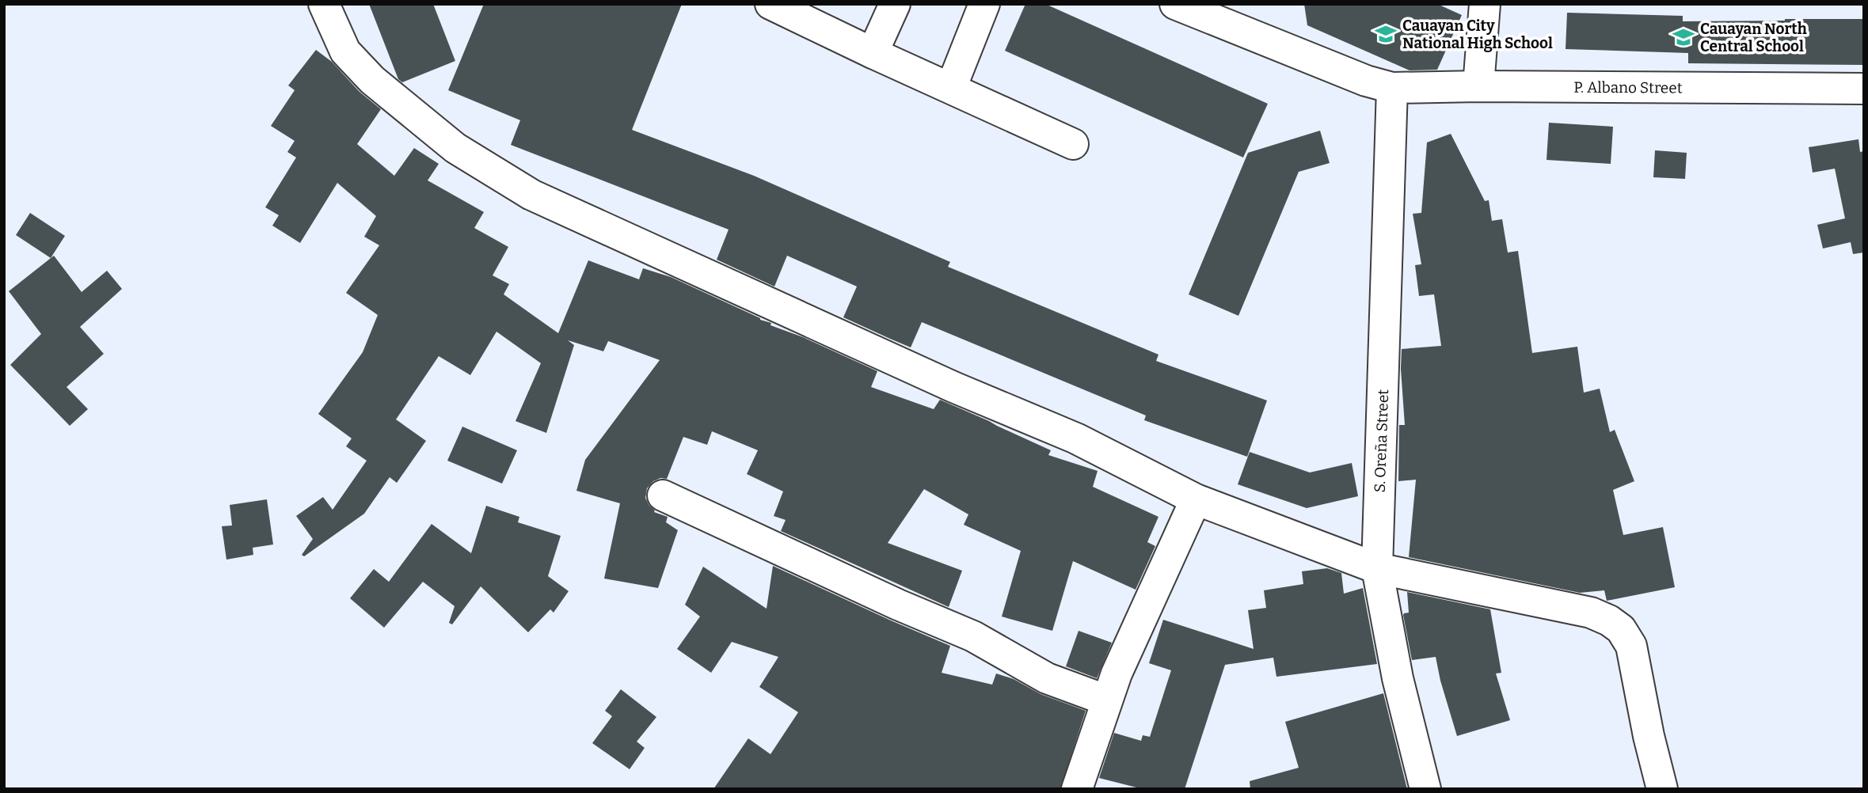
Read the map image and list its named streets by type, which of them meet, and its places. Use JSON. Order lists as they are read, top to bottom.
{
  "streets": {
    "street": ["P. Albano Street", "S. Oreña Street"]
  },
  "crossings": [
    ["P. Albano Street", "S. Oreña Street"]
  ],
  "places": {
    "school or university": ["Cauayan City National High School", "Cauayan North Central School"]
  }
}
